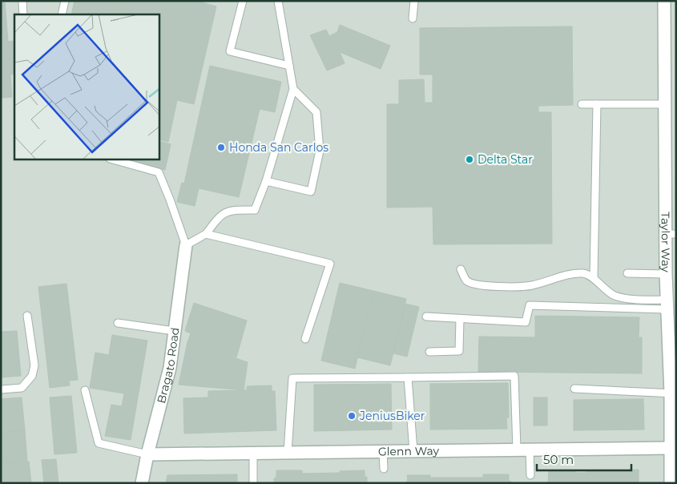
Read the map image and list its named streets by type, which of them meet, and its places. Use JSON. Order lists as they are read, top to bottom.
{
  "streets": {
    "street": ["Taylor Way", "Bragato Road", "Glenn Way"]
  },
  "crossings": [
    ["Taylor Way", "Glenn Way"],
    ["Bragato Road", "Glenn Way"]
  ],
  "places": ["Honda San Carlos", "Delta Star", "JeniusBiker"],
  "scale_bar": "50 m"
}
